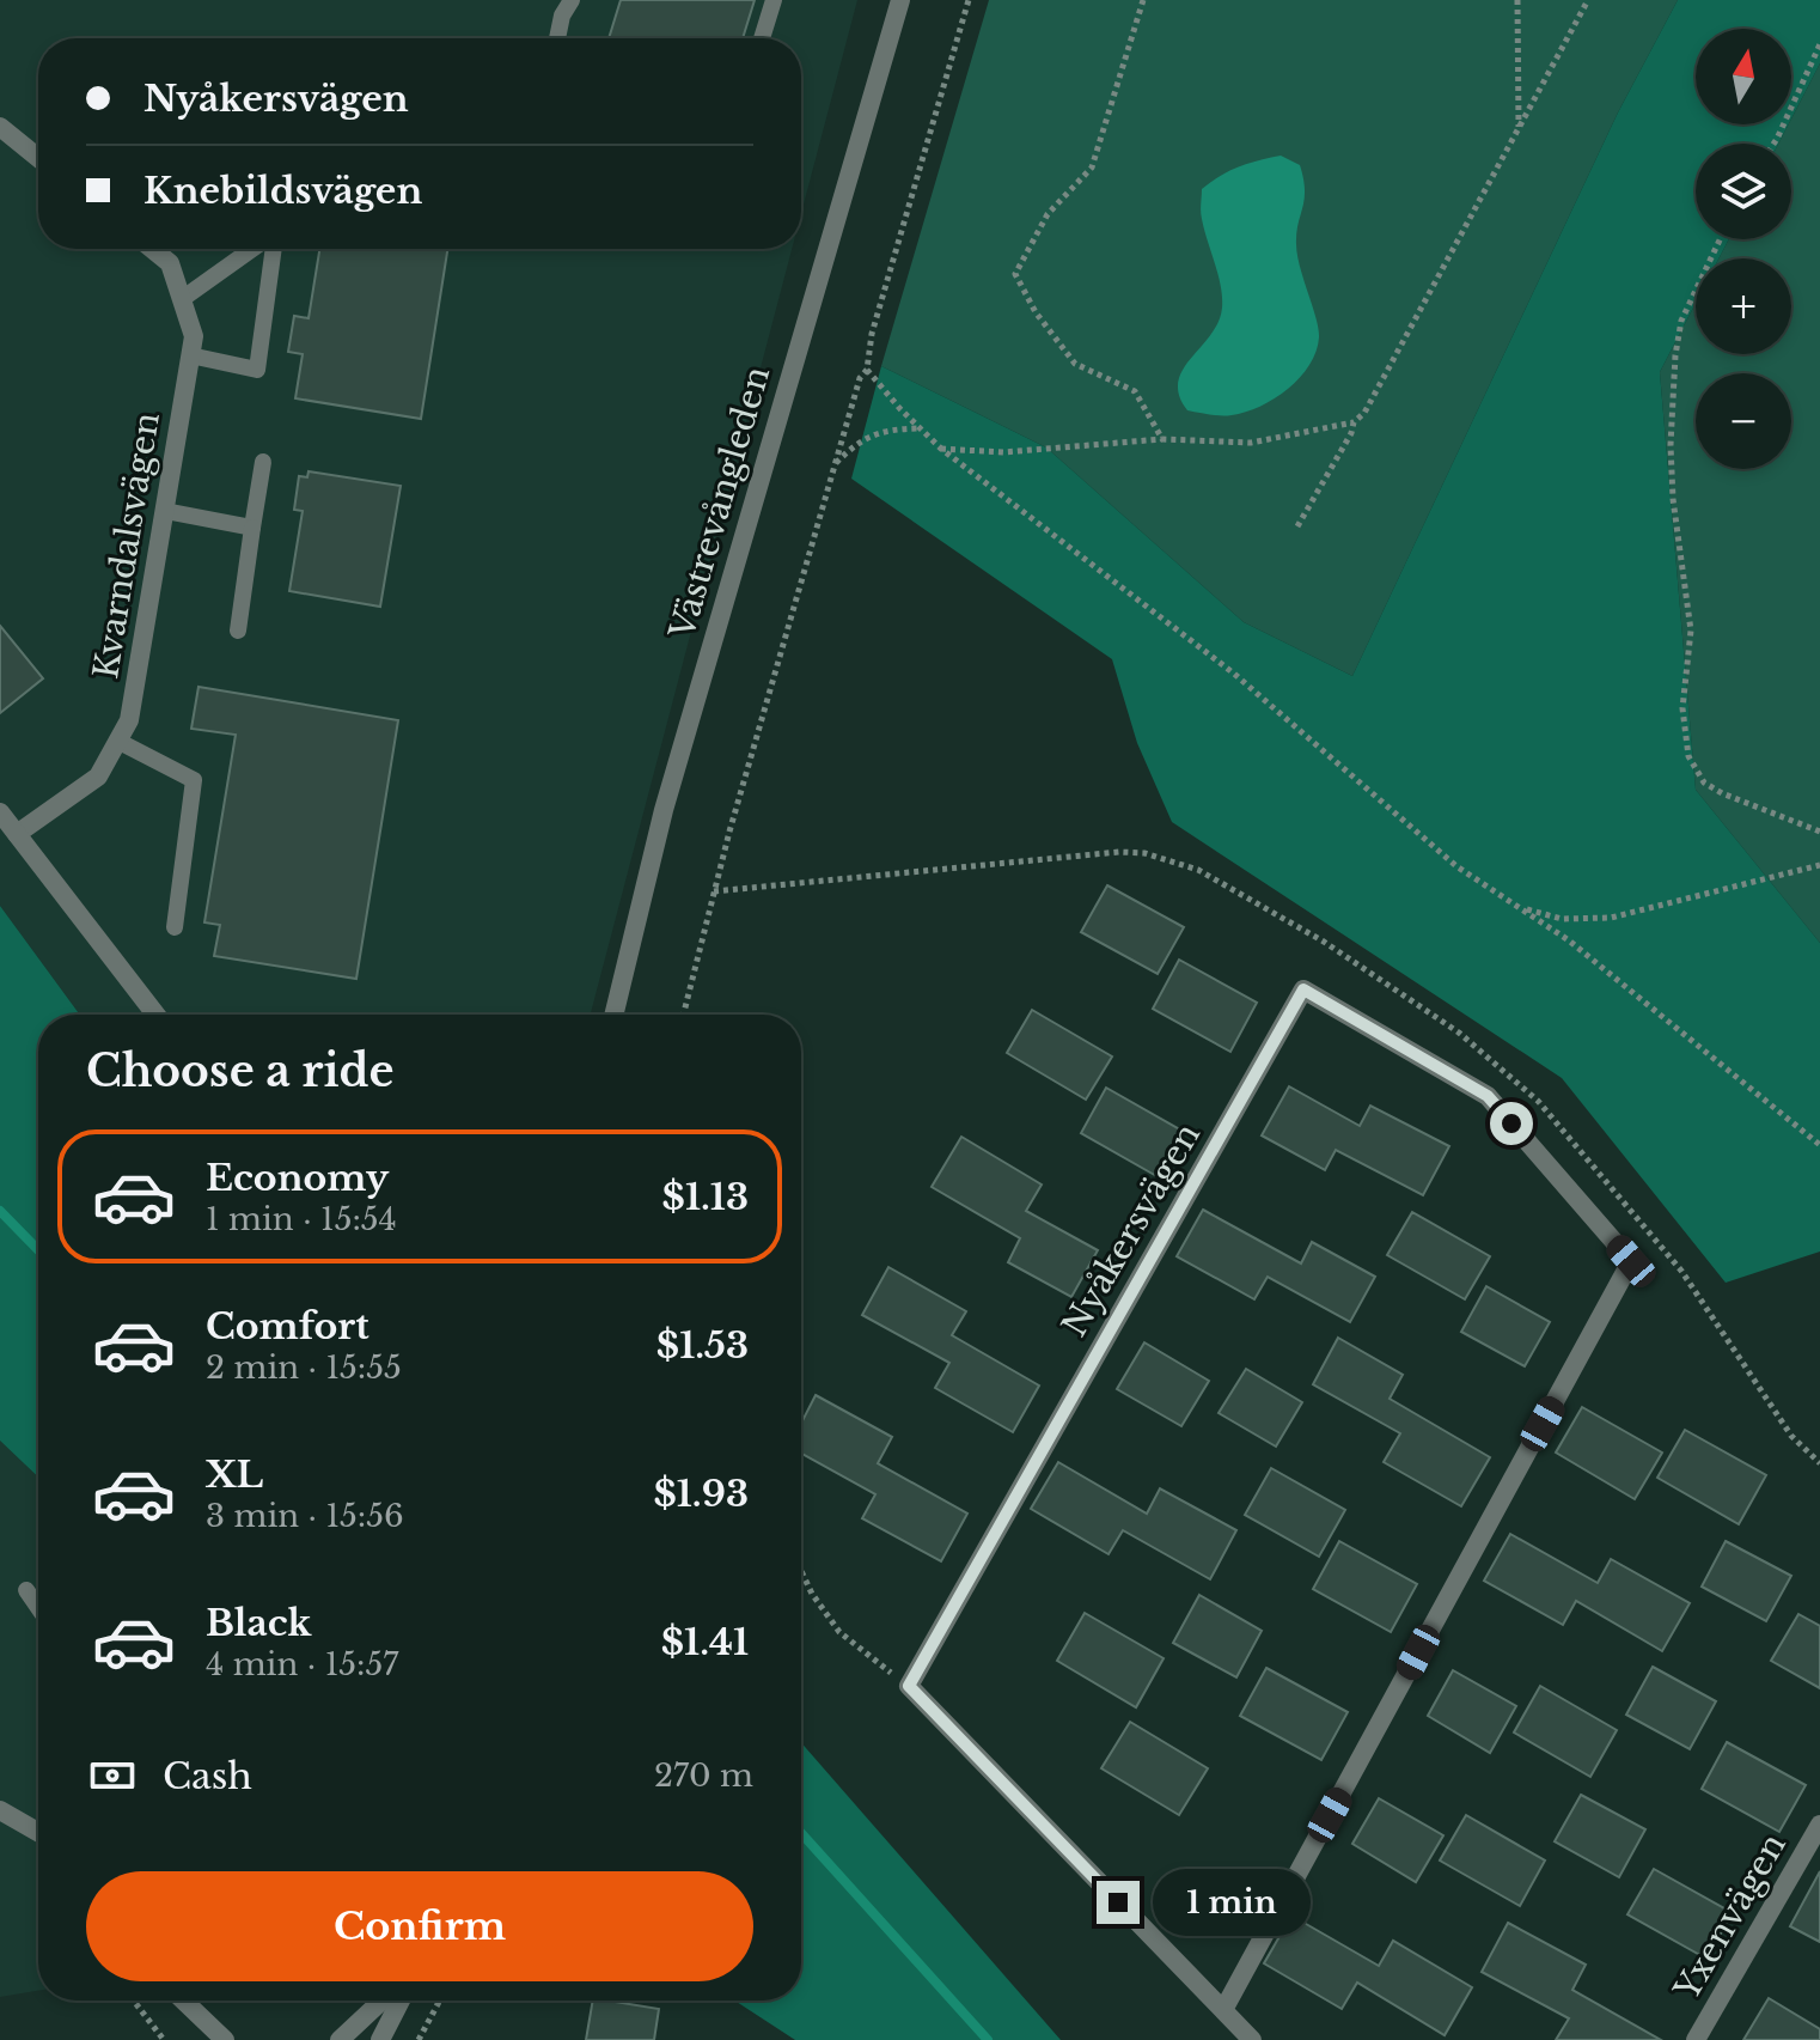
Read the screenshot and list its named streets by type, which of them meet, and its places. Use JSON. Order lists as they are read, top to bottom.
{
  "streets": {
    "street": [
      "Västrevångleden",
      "Kvarndalsvägen",
      "Nyåkersvägen",
      "Yxenvägen"
    ]
  },
  "north": "top",
  "page": {
    "map_buttons": ["+", "−"],
    "banner": ["Nyåkersvägen", "Knebildsvägen"],
    "heading": "Choose a ride",
    "list": [
      {
        "name": "Economy",
        "note": "1 min · 15:54",
        "value": "$1.13"
      },
      {
        "name": "Comfort",
        "note": "2 min · 15:55",
        "value": "$1.53"
      },
      {
        "name": "XL",
        "note": "3 min · 15:56",
        "value": "$1.93"
      },
      {
        "name": "Black",
        "note": "4 min · 15:57",
        "value": "$1.41"
      }
    ],
    "pay": ["Cash", "270 m"],
    "buttons": "Confirm",
    "bubble": "1 min"
  }
}
